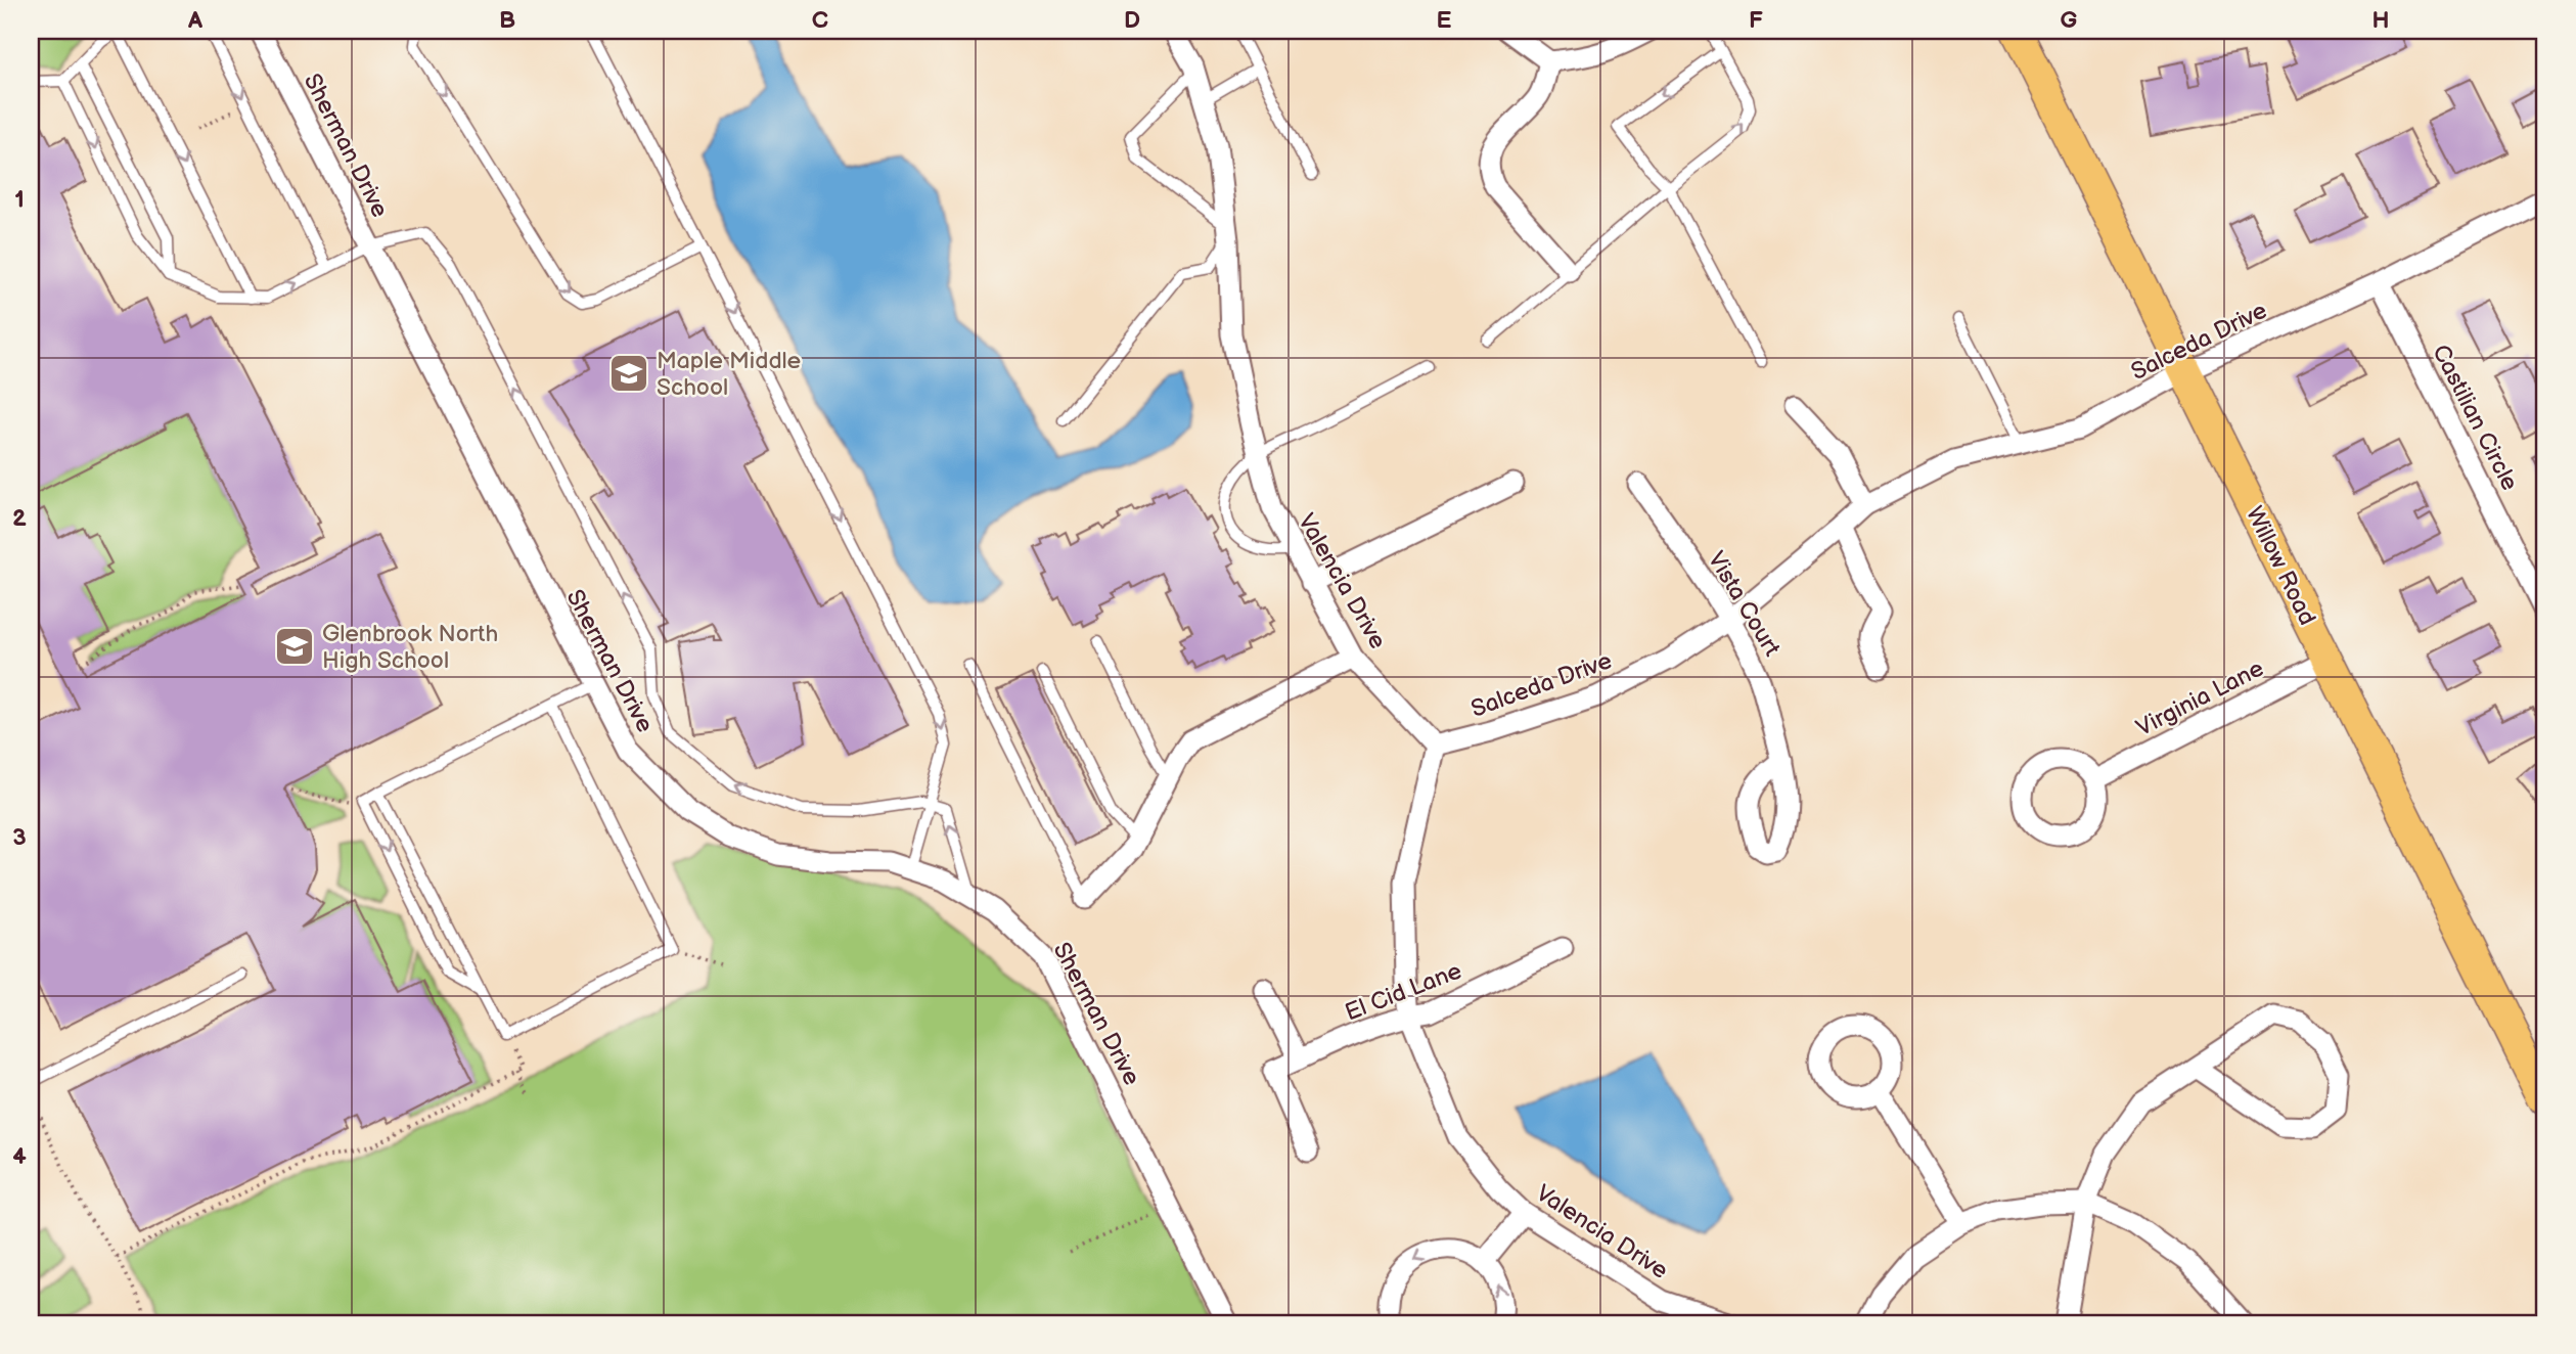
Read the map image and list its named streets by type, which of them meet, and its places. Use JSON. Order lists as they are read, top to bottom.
{
  "streets": {
    "main road": ["Willow Road"],
    "street": [
      "Sherman Drive",
      "Salceda Drive",
      "Castilian Circle",
      "Valencia Drive",
      "Vista Court",
      "Virginia Lane",
      "El Cid Lane"
    ]
  },
  "crossings": [
    ["Salceda Drive", "Castilian Circle"],
    ["Salceda Drive", "Willow Road"],
    ["Salceda Drive", "Valencia Drive"],
    ["Salceda Drive", "Vista Court"],
    ["Willow Road", "Virginia Lane"],
    ["Valencia Drive", "El Cid Lane"]
  ],
  "places": {
    "school or university": ["Maple Middle School", "Glenbrook North High School"]
  },
  "grid": {
    "columns": [
      "A",
      "B",
      "C",
      "D",
      "E",
      "F",
      "G",
      "H"
    ],
    "rows": [
      "1",
      "2",
      "3",
      "4"
    ]
  }
}
